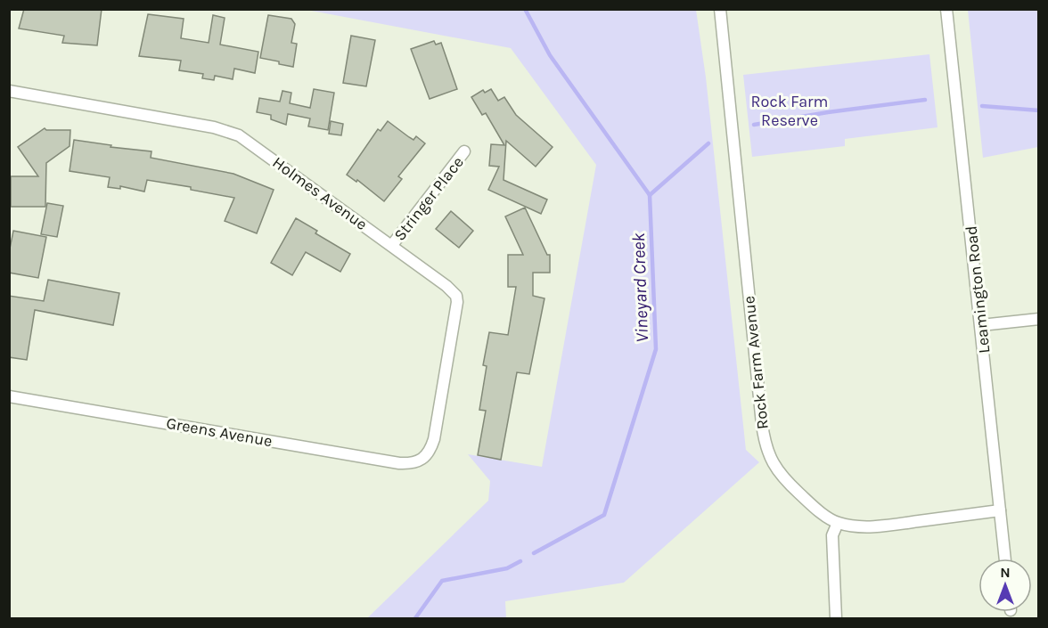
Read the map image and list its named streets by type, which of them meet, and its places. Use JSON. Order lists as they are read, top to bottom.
{
  "streets": {
    "street": [
      "Holmes Avenue",
      "Stringer Place",
      "Leamington Road",
      "Rock Farm Avenue",
      "Greens Avenue"
    ]
  },
  "crossings": [
    ["Holmes Avenue", "Stringer Place"],
    ["Holmes Avenue", "Greens Avenue"],
    ["Leamington Road", "Rock Farm Avenue"]
  ],
  "water": ["Vineyard Creek"],
  "parks": ["Rock Farm Reserve"],
  "north": "top"
}
